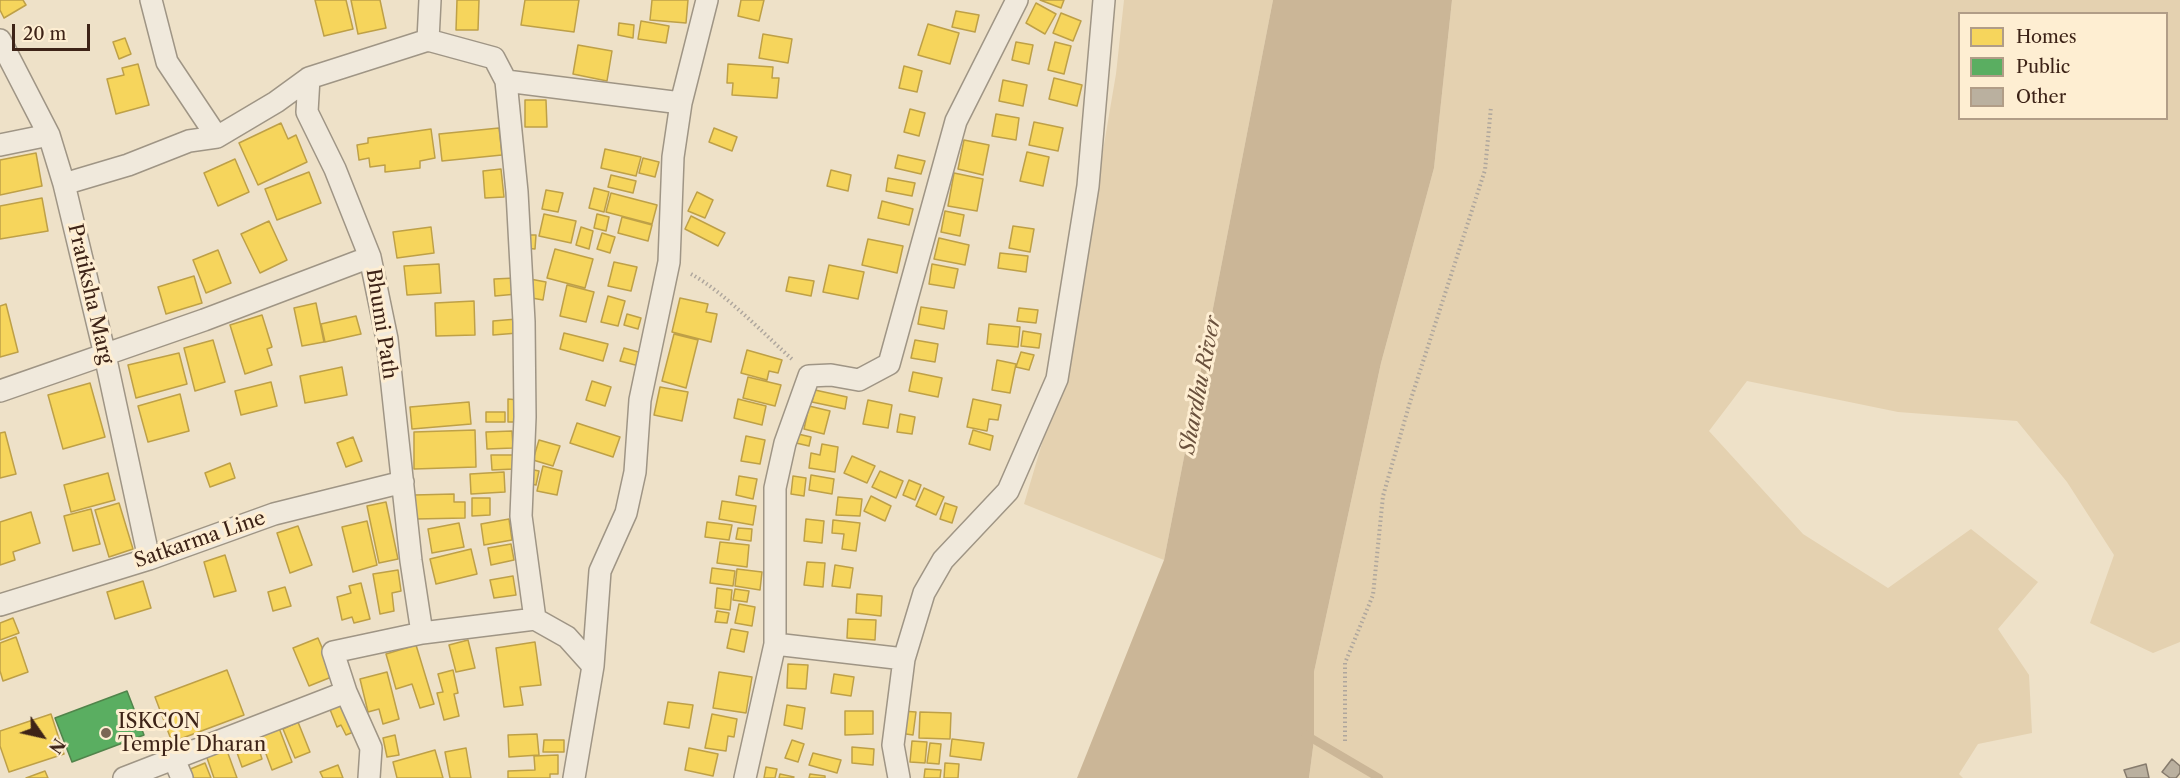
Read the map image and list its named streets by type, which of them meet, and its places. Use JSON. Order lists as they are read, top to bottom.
{
  "streets": {
    "street": ["Pratiksha Marg", "Bhumi Path", "Satkarma Line"]
  },
  "crossings": [
    ["Pratiksha Marg", "Satkarma Line"],
    ["Bhumi Path", "Satkarma Line"]
  ],
  "water": ["Shardhu River"],
  "places": ["ISKCON Temple Dharan"],
  "legend": ["Homes", "Public", "Other"],
  "scale_bar": "20 m",
  "north": "bottom right"
}
